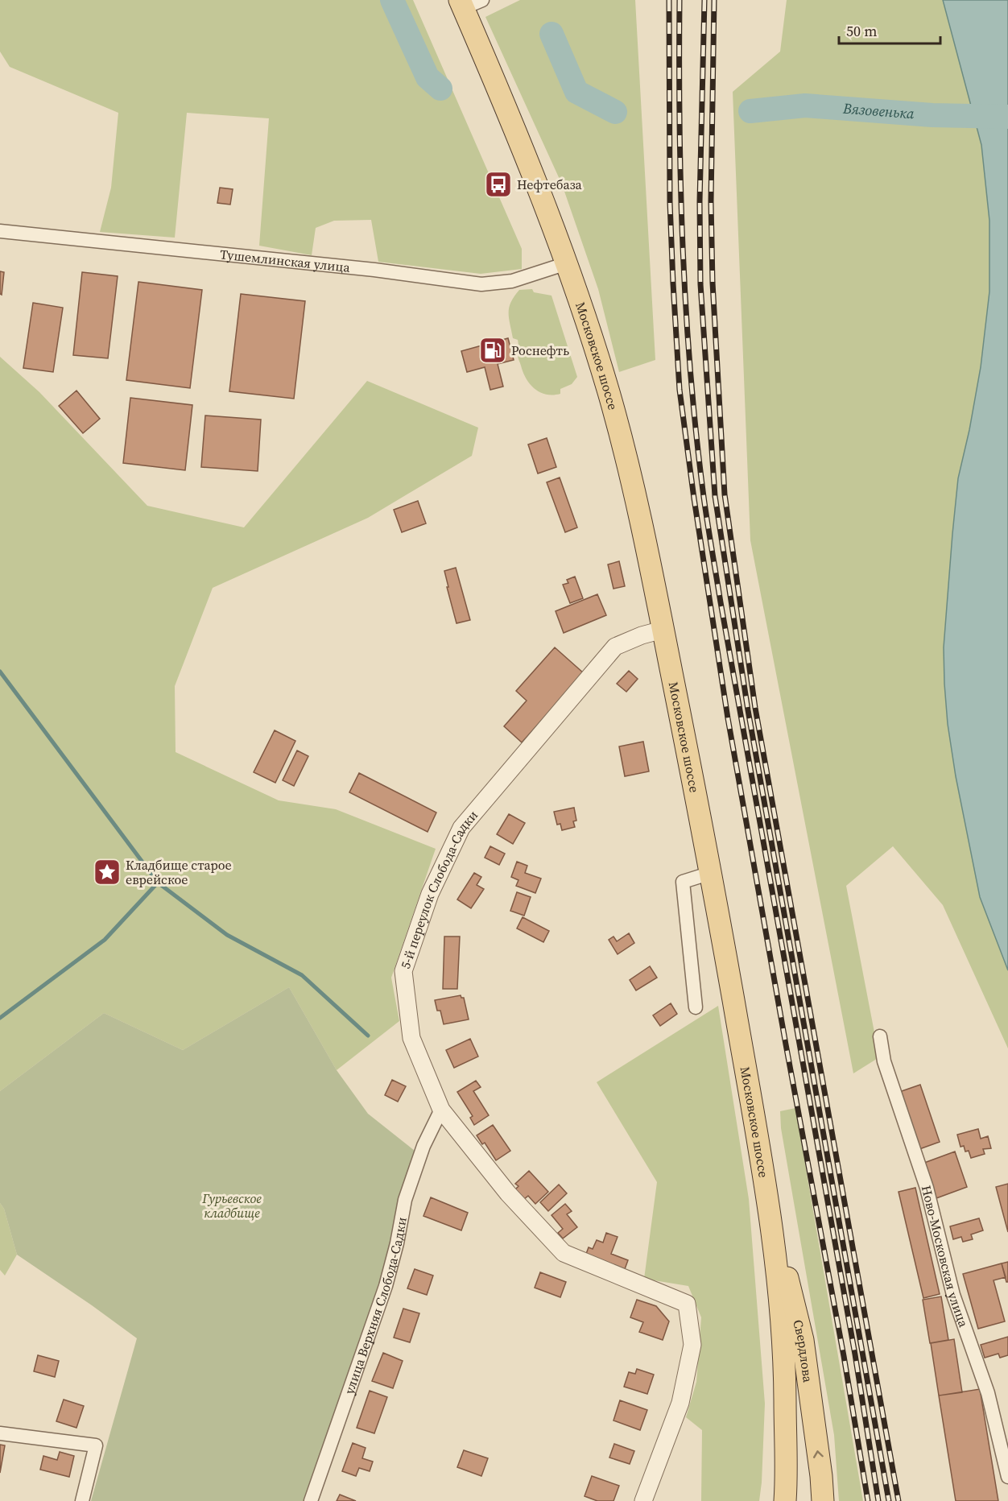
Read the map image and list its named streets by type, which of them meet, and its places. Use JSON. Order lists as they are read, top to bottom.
{
  "streets": {
    "main road": ["Московское шоссе", "Свердлова"],
    "street": [
      "Тушемлинская улица",
      "5-й переулок Слобода-Садки",
      "Ново-Московская улица",
      "улица Верхняя Слобода-Садки"
    ]
  },
  "crossings": [
    ["Тушемлинская улица", "Московское шоссе"],
    ["Московское шоссе", "5-й переулок Слобода-Садки"],
    ["Московское шоссе", "Свердлова"],
    ["5-й переулок Слобода-Садки", "улица Верхняя Слобода-Садки"]
  ],
  "water": ["Вязовенька"],
  "parks": ["Гурьевское кладбище"],
  "places": {
    "bus stop": ["Нефтебаза"],
    "fuel station": ["Роснефть"],
    "place": ["Кладбище старое еврейское"]
  },
  "scale_bar": "50 m"
}
